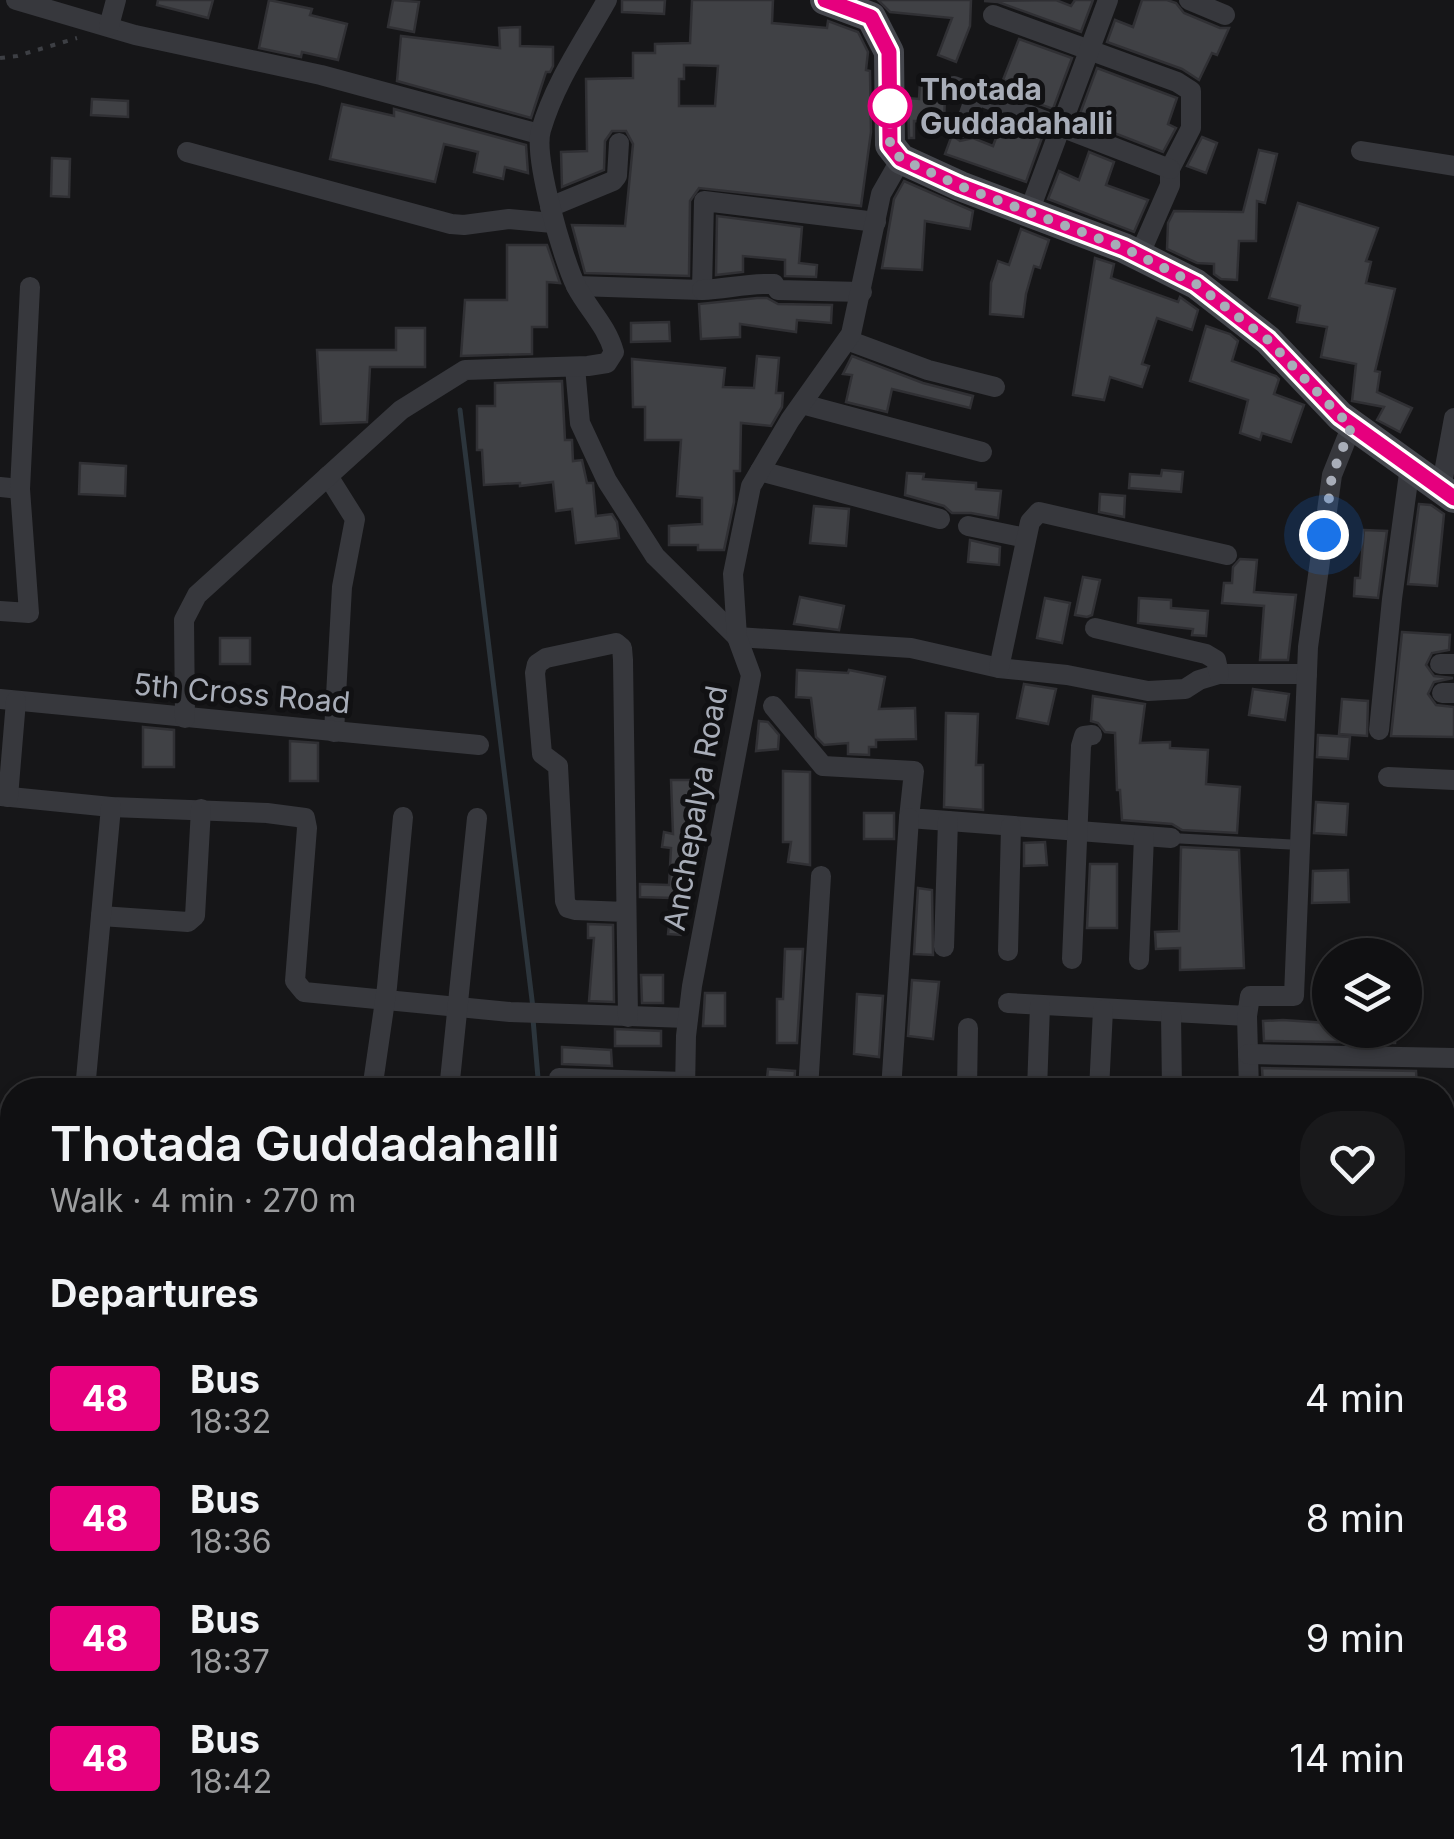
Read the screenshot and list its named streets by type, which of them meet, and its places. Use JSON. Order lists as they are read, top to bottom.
{
  "streets": {
    "street": ["5th Cross Road", "Anchepalya Road"]
  },
  "places": ["Thotada Guddadahalli"],
  "lines": ["bus line 48"],
  "page": {
    "heading": [
      ["Thotada Guddadahalli", "Walk · 4 min · 270 m"],
      "Departures"
    ],
    "list": [
      {
        "mark": "48",
        "name": "Bus",
        "note": "18:32",
        "value": "4 min"
      },
      {
        "mark": "48",
        "name": "Bus",
        "note": "18:36",
        "value": "8 min"
      },
      {
        "mark": "48",
        "name": "Bus",
        "note": "18:37",
        "value": "9 min"
      },
      {
        "mark": "48",
        "name": "Bus",
        "note": "18:42",
        "value": "14 min"
      }
    ]
  }
}
